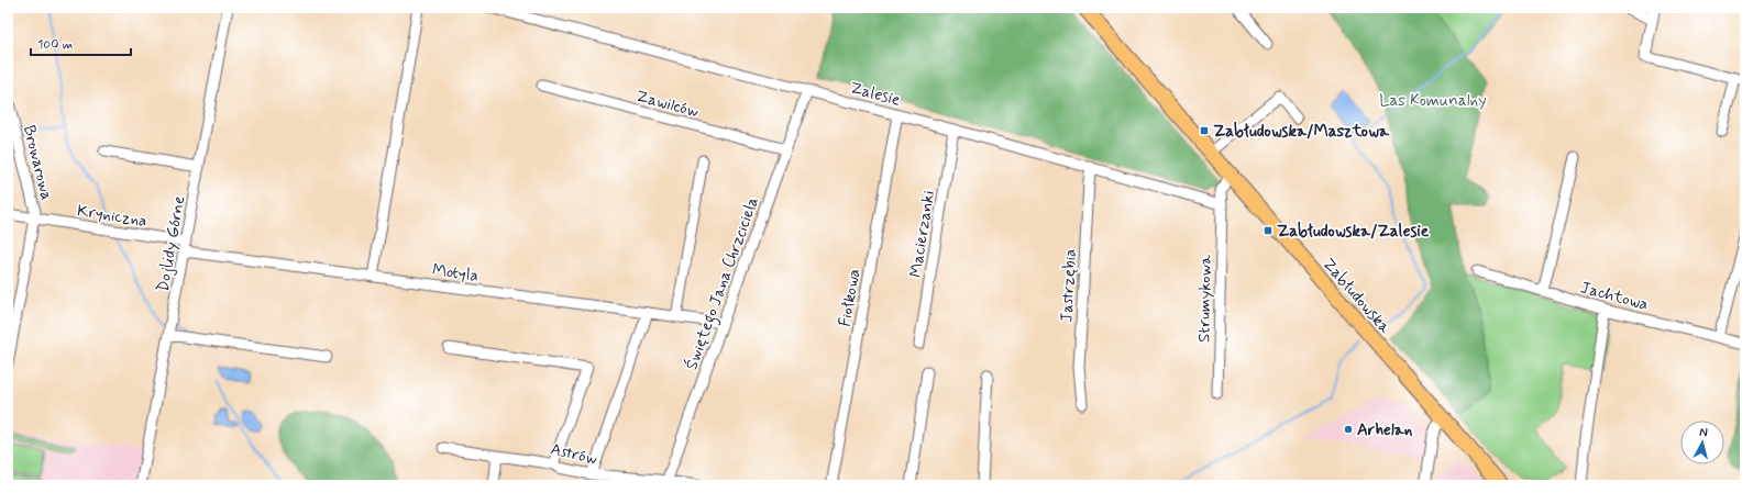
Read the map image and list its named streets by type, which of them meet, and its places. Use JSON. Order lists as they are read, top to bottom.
{
  "streets": {
    "highway": ["Zabłudowska"],
    "street": [
      "Zalesie",
      "Zawilców",
      "Browarowa",
      "Kryniczna",
      "Macierzanki",
      "Dojlidy Górne",
      "Motyla",
      "Świętego Jana Chrzciciela",
      "Jastrzębia",
      "Jachtowa",
      "Fiołkowa",
      "Strumykowa",
      "Astrów"
    ]
  },
  "crossings": [
    ["Zalesie", "Macierzanki"],
    ["Zalesie", "Świętego Jana Chrzciciela"],
    ["Zalesie", "Jastrzębia"],
    ["Zalesie", "Fiołkowa"],
    ["Zalesie", "Strumykowa"],
    ["Zawilców", "Świętego Jana Chrzciciela"],
    ["Browarowa", "Kryniczna"],
    ["Kryniczna", "Dojlidy Górne"],
    ["Kryniczna", "Motyla"],
    ["Dojlidy Górne", "Motyla"],
    ["Motyla", "Świętego Jana Chrzciciela"],
    ["Świętego Jana Chrzciciela", "Astrów"]
  ],
  "parks": ["Las Komunalny"],
  "places": {
    "transit": ["Zabłudowska/Masztowa", "Zabłudowska/Zalesie"],
    "other": ["Arhelan"]
  },
  "scale_bar": "100 m",
  "north": "top"
}
